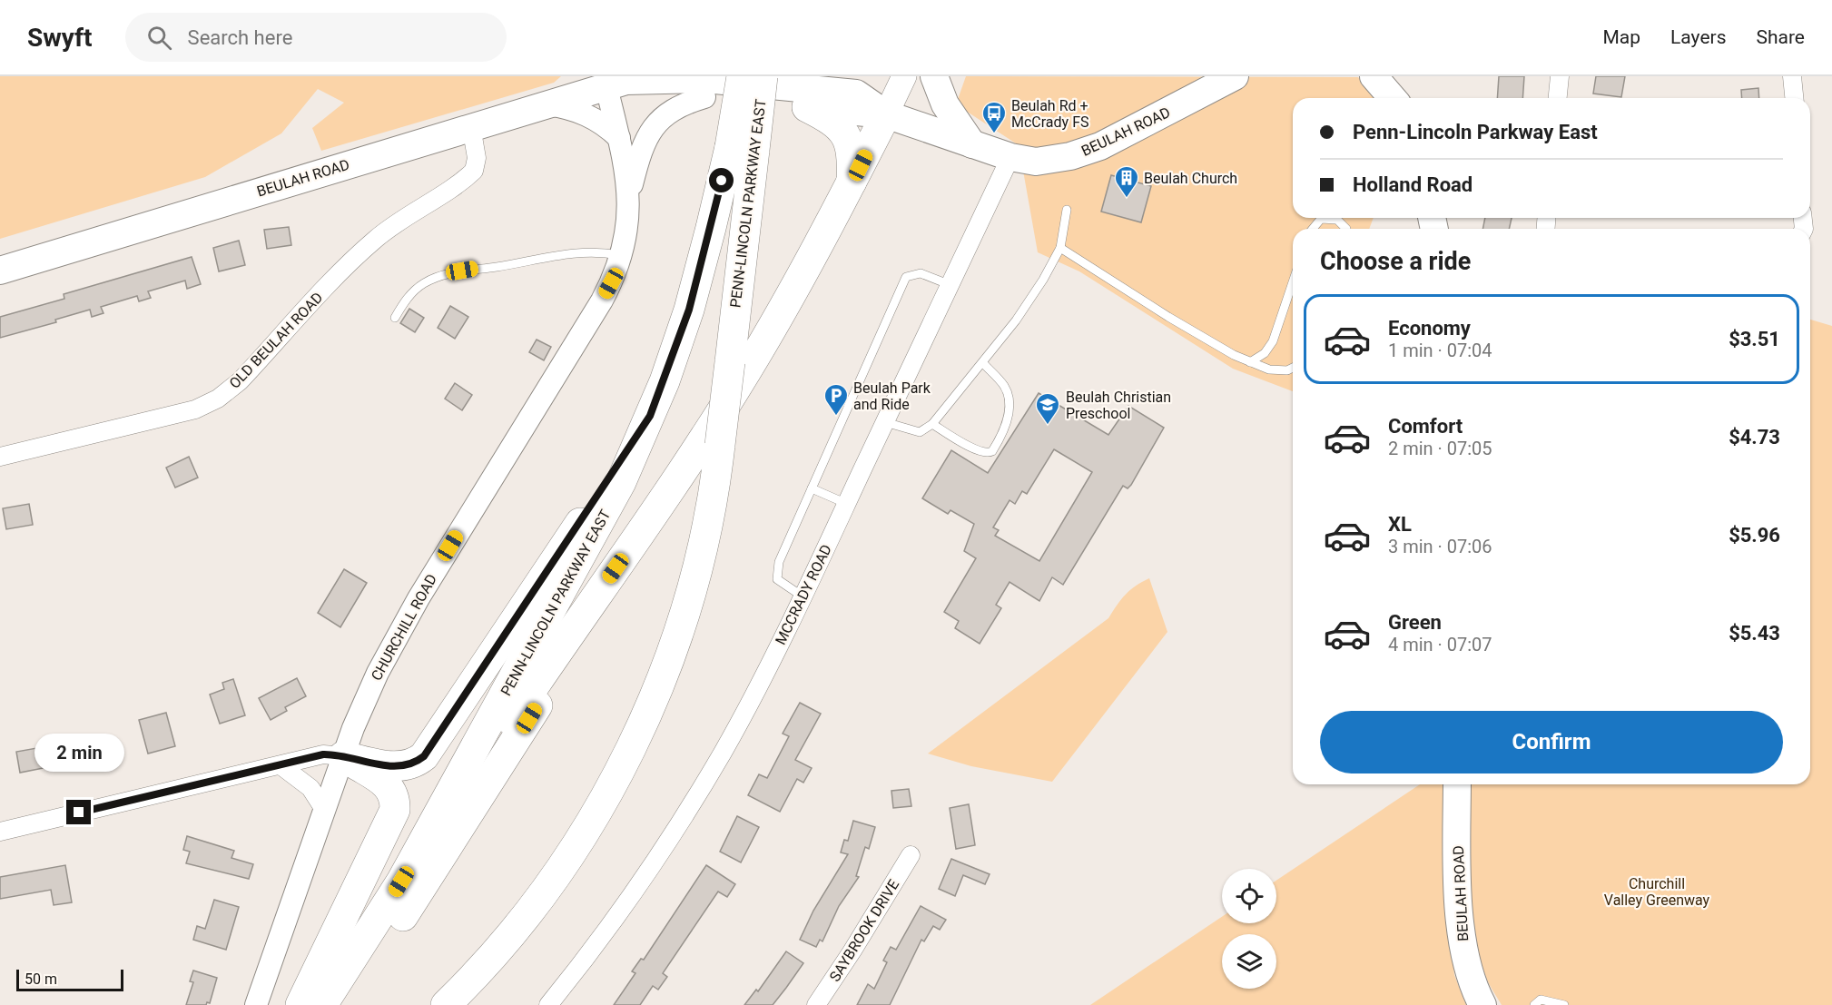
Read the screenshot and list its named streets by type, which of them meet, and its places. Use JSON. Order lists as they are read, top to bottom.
{
  "streets": {
    "highway": ["PENN-LINCOLN PARKWAY EAST"],
    "main road": ["BEULAH ROAD"],
    "street": [
      "OLD BEULAH ROAD",
      "MCCRADY ROAD",
      "CHURCHILL ROAD",
      "SAYBROOK DRIVE"
    ]
  },
  "crossings": [
    ["BEULAH ROAD", "OLD BEULAH ROAD"],
    ["BEULAH ROAD", "MCCRADY ROAD"],
    ["BEULAH ROAD", "CHURCHILL ROAD"]
  ],
  "parks": ["Churchill Valley Greenway"],
  "places": {
    "bus stop": ["Beulah Rd + McCrady FS"],
    "building": ["Beulah Church"],
    "parking": ["Beulah Park and Ride"],
    "school or university": ["Beulah Christian Preschool"]
  },
  "scale_bar": "50 m",
  "page": {
    "header": "Swyft",
    "search": "Search here",
    "nav": ["Map", "Layers", "Share"],
    "banner": ["Penn-Lincoln Parkway East", "Holland Road"],
    "heading": "Choose a ride",
    "list": [
      {
        "name": "Economy",
        "note": "1 min · 07:04",
        "value": "$3.51"
      },
      {
        "name": "Comfort",
        "note": "2 min · 07:05",
        "value": "$4.73"
      },
      {
        "name": "XL",
        "note": "3 min · 07:06",
        "value": "$5.96"
      },
      {
        "name": "Green",
        "note": "4 min · 07:07",
        "value": "$5.43"
      }
    ],
    "buttons": "Confirm",
    "bubble": "2 min",
    "scale": "50 m"
  }
}
